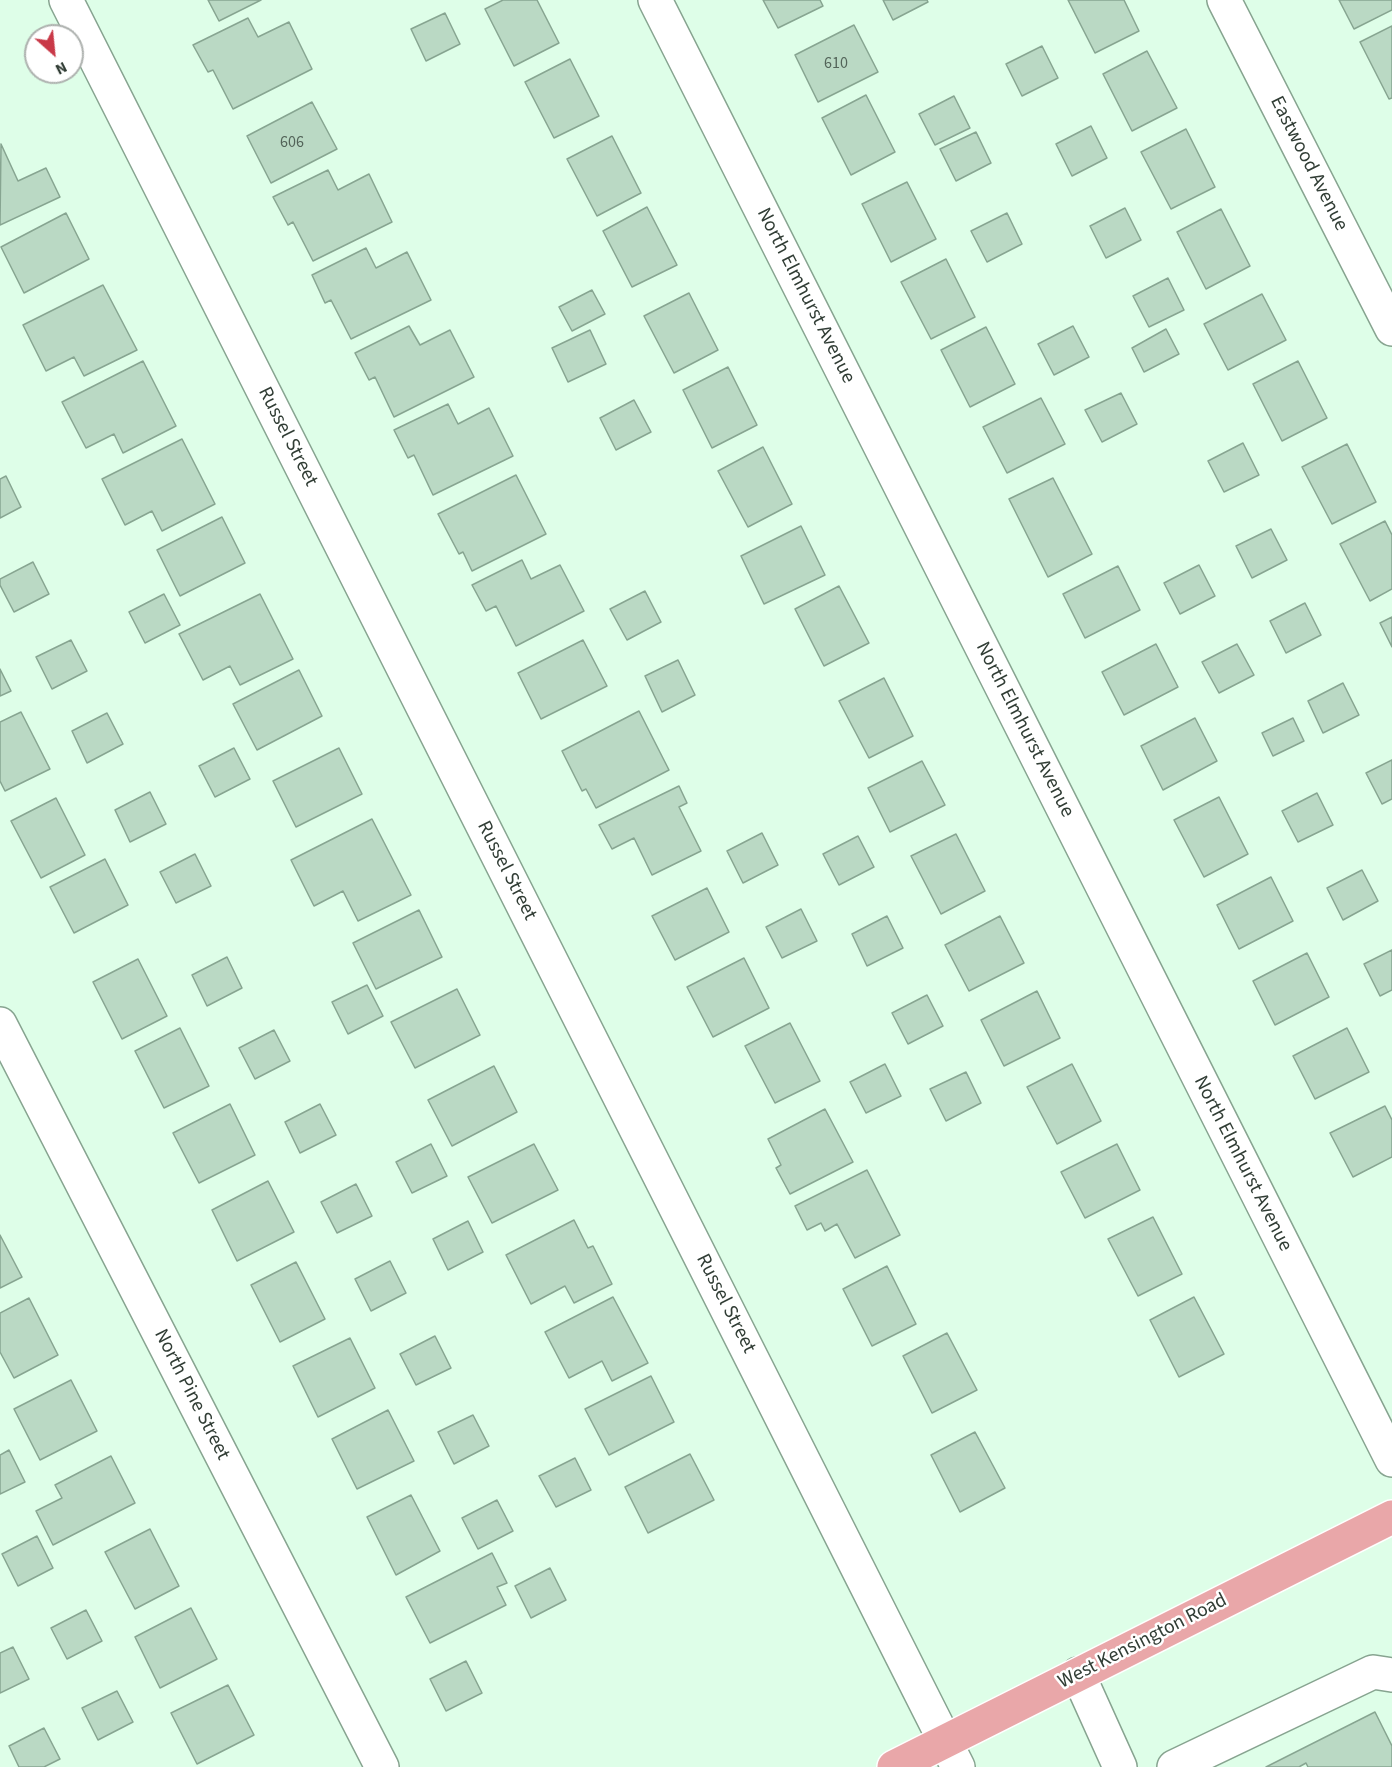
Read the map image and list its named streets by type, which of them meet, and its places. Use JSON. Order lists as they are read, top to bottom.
{
  "streets": {
    "main road": ["West Kensington Road"],
    "street": [
      "Eastwood Avenue",
      "North Elmhurst Avenue",
      "Russel Street",
      "North Pine Street"
    ]
  },
  "crossings": [
    ["Russel Street", "West Kensington Road"]
  ],
  "house_numbers": ["610", "606"],
  "north": "bottom right"
}
